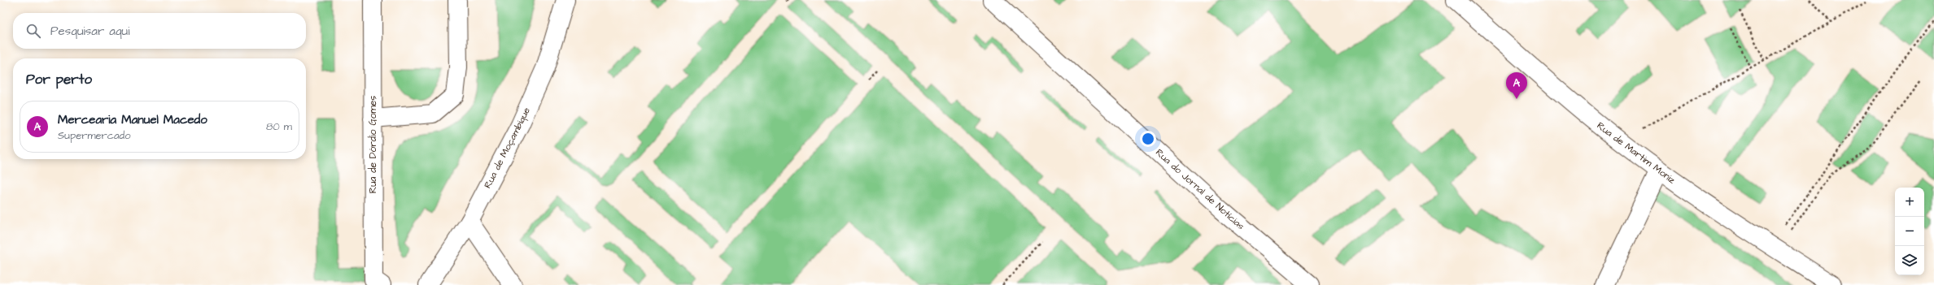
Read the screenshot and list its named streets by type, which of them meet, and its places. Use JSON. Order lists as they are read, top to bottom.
{
  "streets": {
    "street": [
      "Rua de Dórdio Gomes",
      "Rua de Moçambique",
      "Rua de Martim Moniz",
      "Rua do Jornal de Notícias"
    ]
  },
  "page": {
    "search": "Pesquisar aqui",
    "heading": "Por perto",
    "pins": "A",
    "list": [
      {
        "mark": "A",
        "name": "Mercearia Manuel Macedo",
        "note": "Supermercado",
        "value": "80 m"
      }
    ],
    "map_buttons": ["+", "−"]
  }
}
